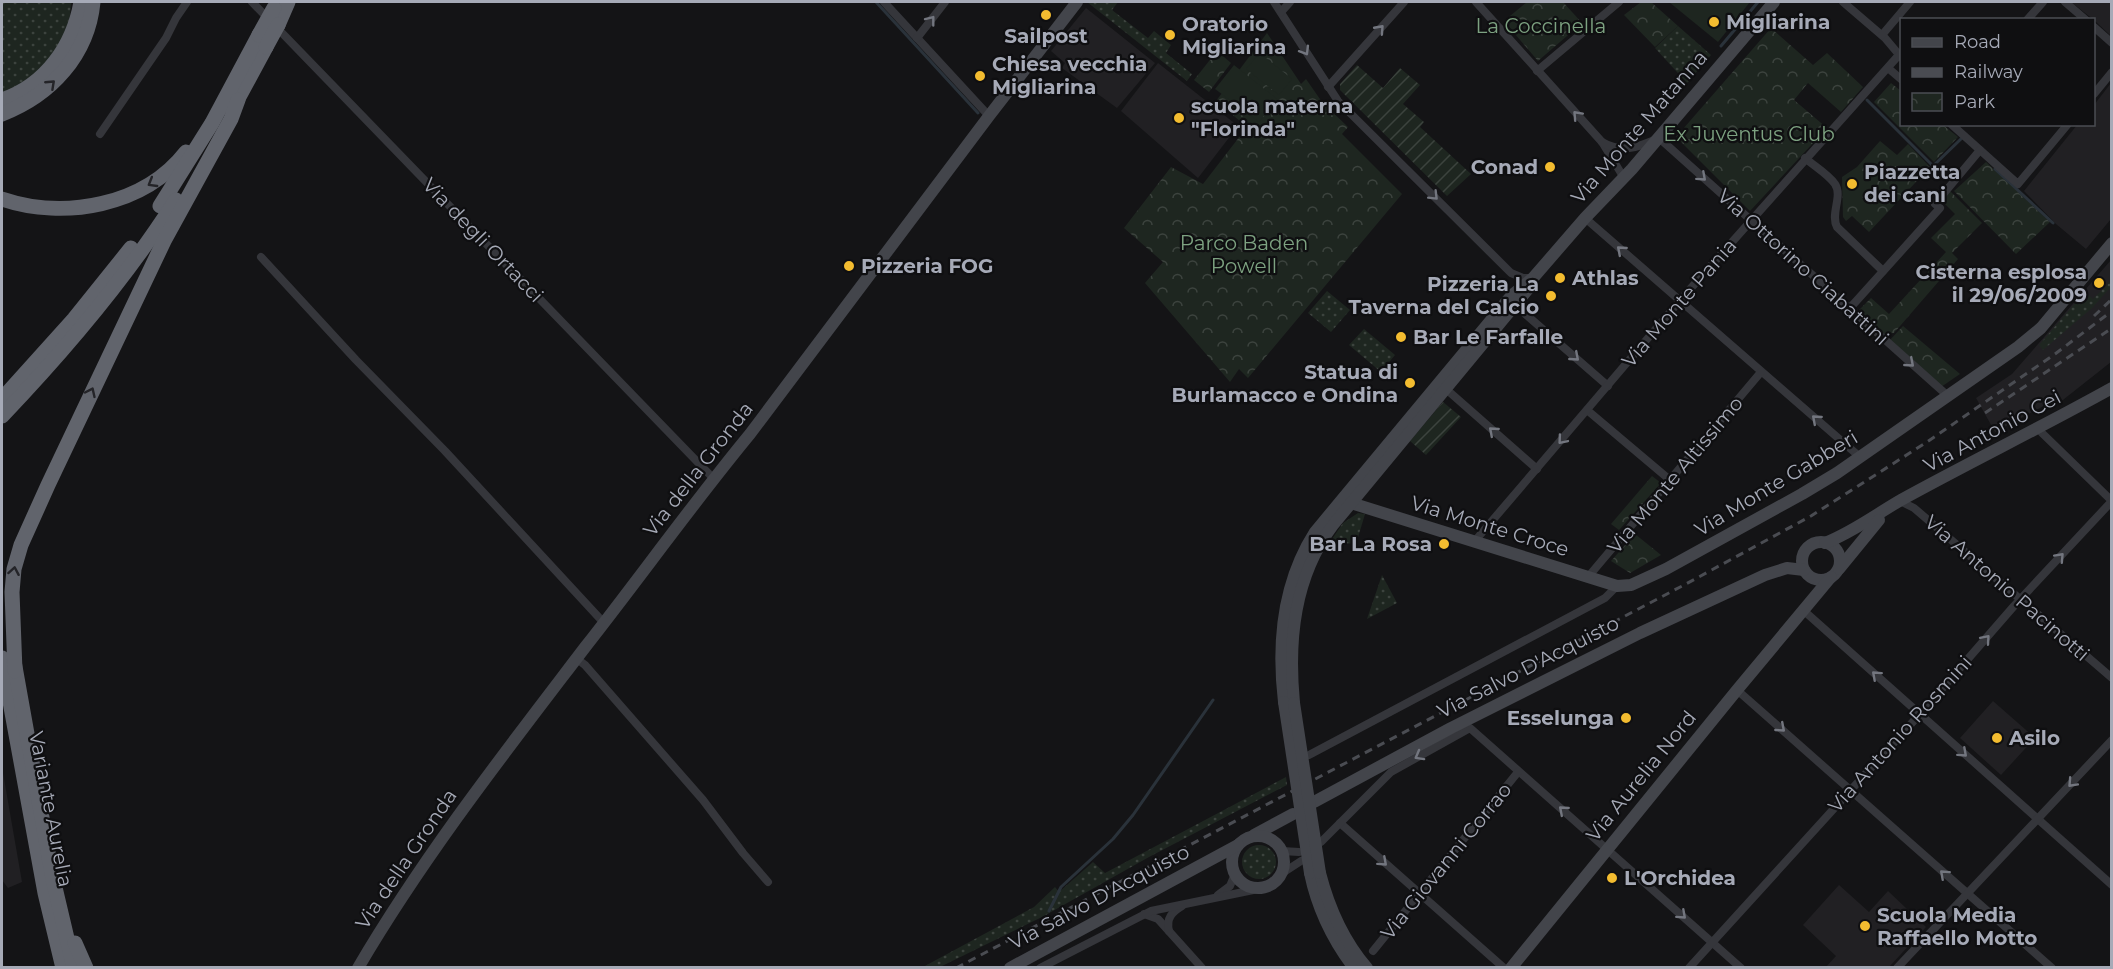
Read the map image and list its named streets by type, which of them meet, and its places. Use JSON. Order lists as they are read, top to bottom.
{
  "streets": {
    "highway": ["Variante Aurelia"],
    "street": [
      "Via Monte Matanna",
      "Via degli Ortacci",
      "Via Ottorino Ciabattini",
      "Via Monte Pania",
      "Via Antonio Cei",
      "Via della Gronda",
      "Via Monte Altissimo",
      "Via Monte Gabberi",
      "Via Monte Croce",
      "Via Antonio Pacinotti",
      "Via Salvo D'Acquisto",
      "Via Antonio Rosmini",
      "Via Aurelia Nord",
      "Via Giovanni Corrao"
    ]
  },
  "crossings": [
    ["Via Monte Matanna", "Via Ottorino Ciabattini"],
    ["Via Monte Matanna", "Via Monte Croce"],
    ["Via degli Ortacci", "Via della Gronda"],
    ["Via Ottorino Ciabattini", "Via Monte Pania"],
    ["Via Ottorino Ciabattini", "Via Monte Gabberi"],
    ["Via Monte Pania", "Via Monte Croce"],
    ["Via Antonio Cei", "Via Antonio Pacinotti"],
    ["Via Antonio Cei", "Via Salvo D'Acquisto"],
    ["Via Antonio Cei", "Via Aurelia Nord"],
    ["Via Monte Altissimo", "Via Monte Croce"],
    ["Via Monte Gabberi", "Via Monte Croce"],
    ["Via Antonio Pacinotti", "Via Antonio Rosmini"],
    ["Via Salvo D'Acquisto", "Via Aurelia Nord"]
  ],
  "one_way": ["Via Ottorino Ciabattini", "Via Antonio Rosmini"],
  "parks": ["La Coccinella", "Ex Juventus Club", "Parco Baden Powell"],
  "places": [
    "Sailpost",
    "Migliarina",
    "Oratorio Migliarina",
    "Chiesa vecchia Migliarina",
    "scuola materna \"Florinda\"",
    "Conad",
    "Piazzetta dei cani",
    "Pizzeria FOG",
    "Athlas",
    "Cisterna esplosa il 29/06/2009",
    "Pizzeria La Taverna del Calcio",
    "Bar Le Farfalle",
    "Statua di Burlamacco e Ondina",
    "Bar La Rosa",
    "Esselunga",
    "Asilo",
    "L'Orchidea",
    "Scuola Media Raffaello Motto"
  ],
  "legend": ["Road", "Railway", "Park"]
}
